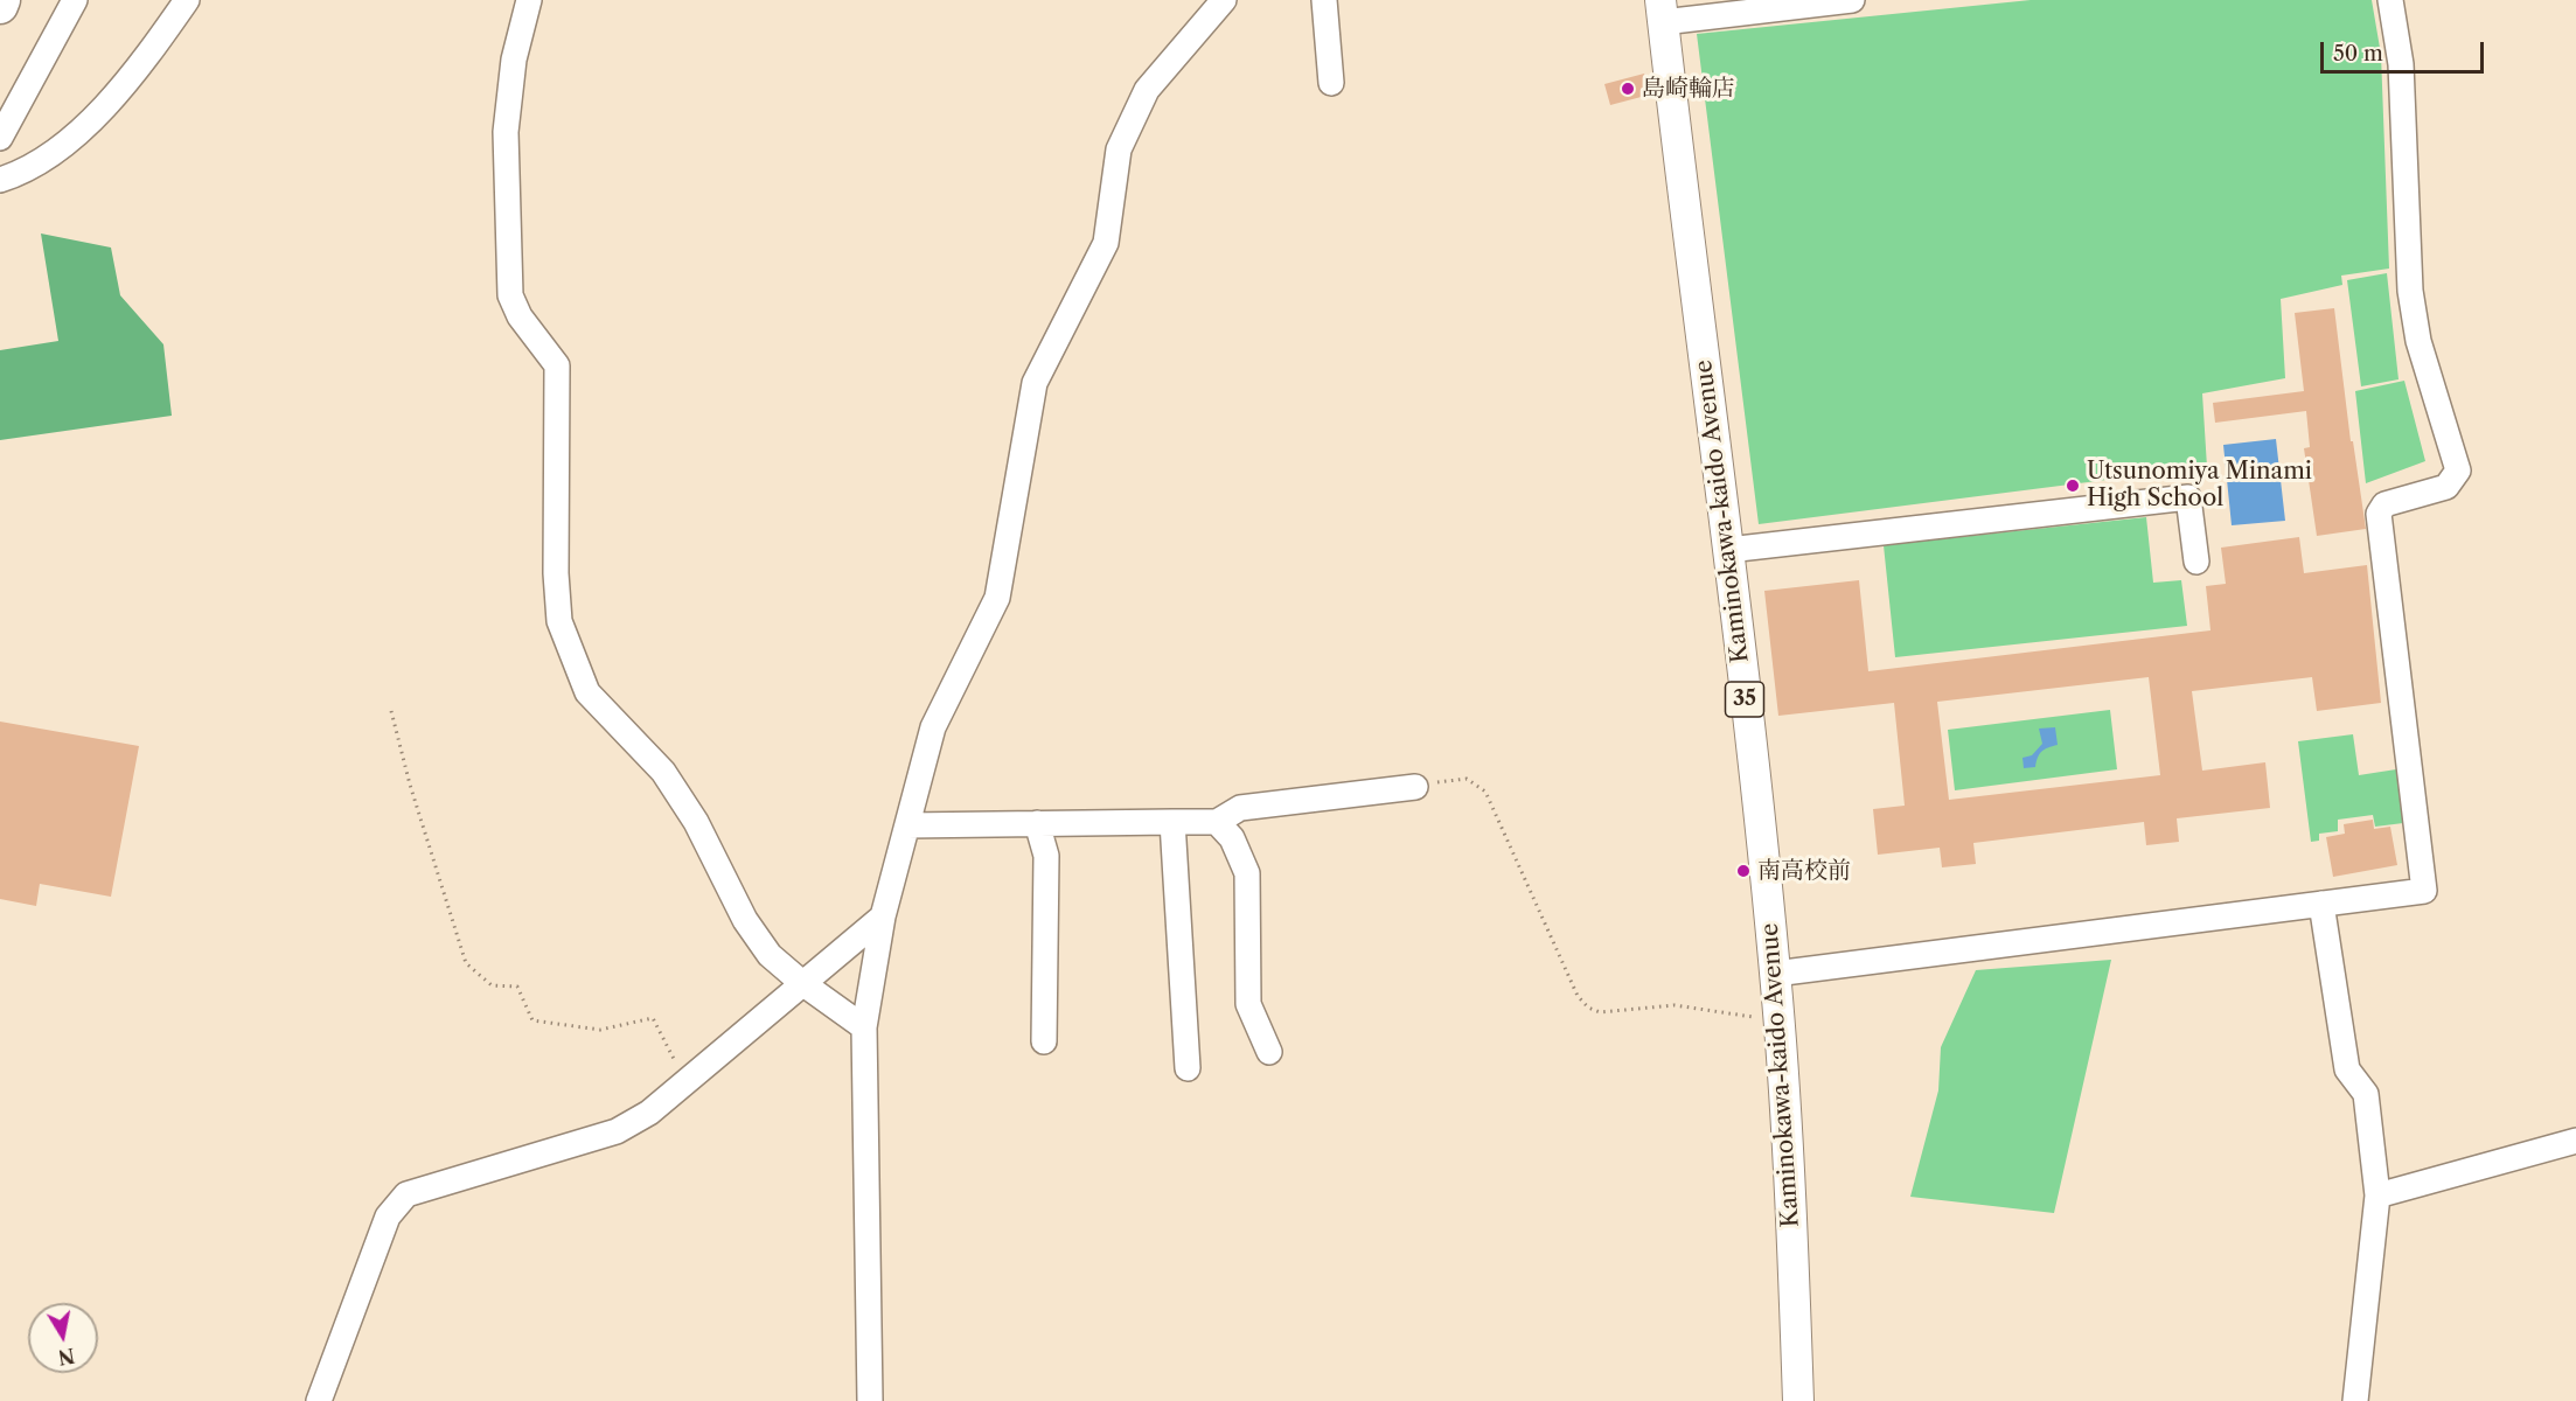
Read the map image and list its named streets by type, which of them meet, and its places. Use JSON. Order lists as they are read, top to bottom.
{
  "streets": {
    "main road": ["Kaminokawa-kaido Avenue", "35"]
  },
  "places": ["島崎輪店", "Utsunomiya Minami High School", "南高校前"],
  "scale_bar": "50 m",
  "north": "bottom"
}
